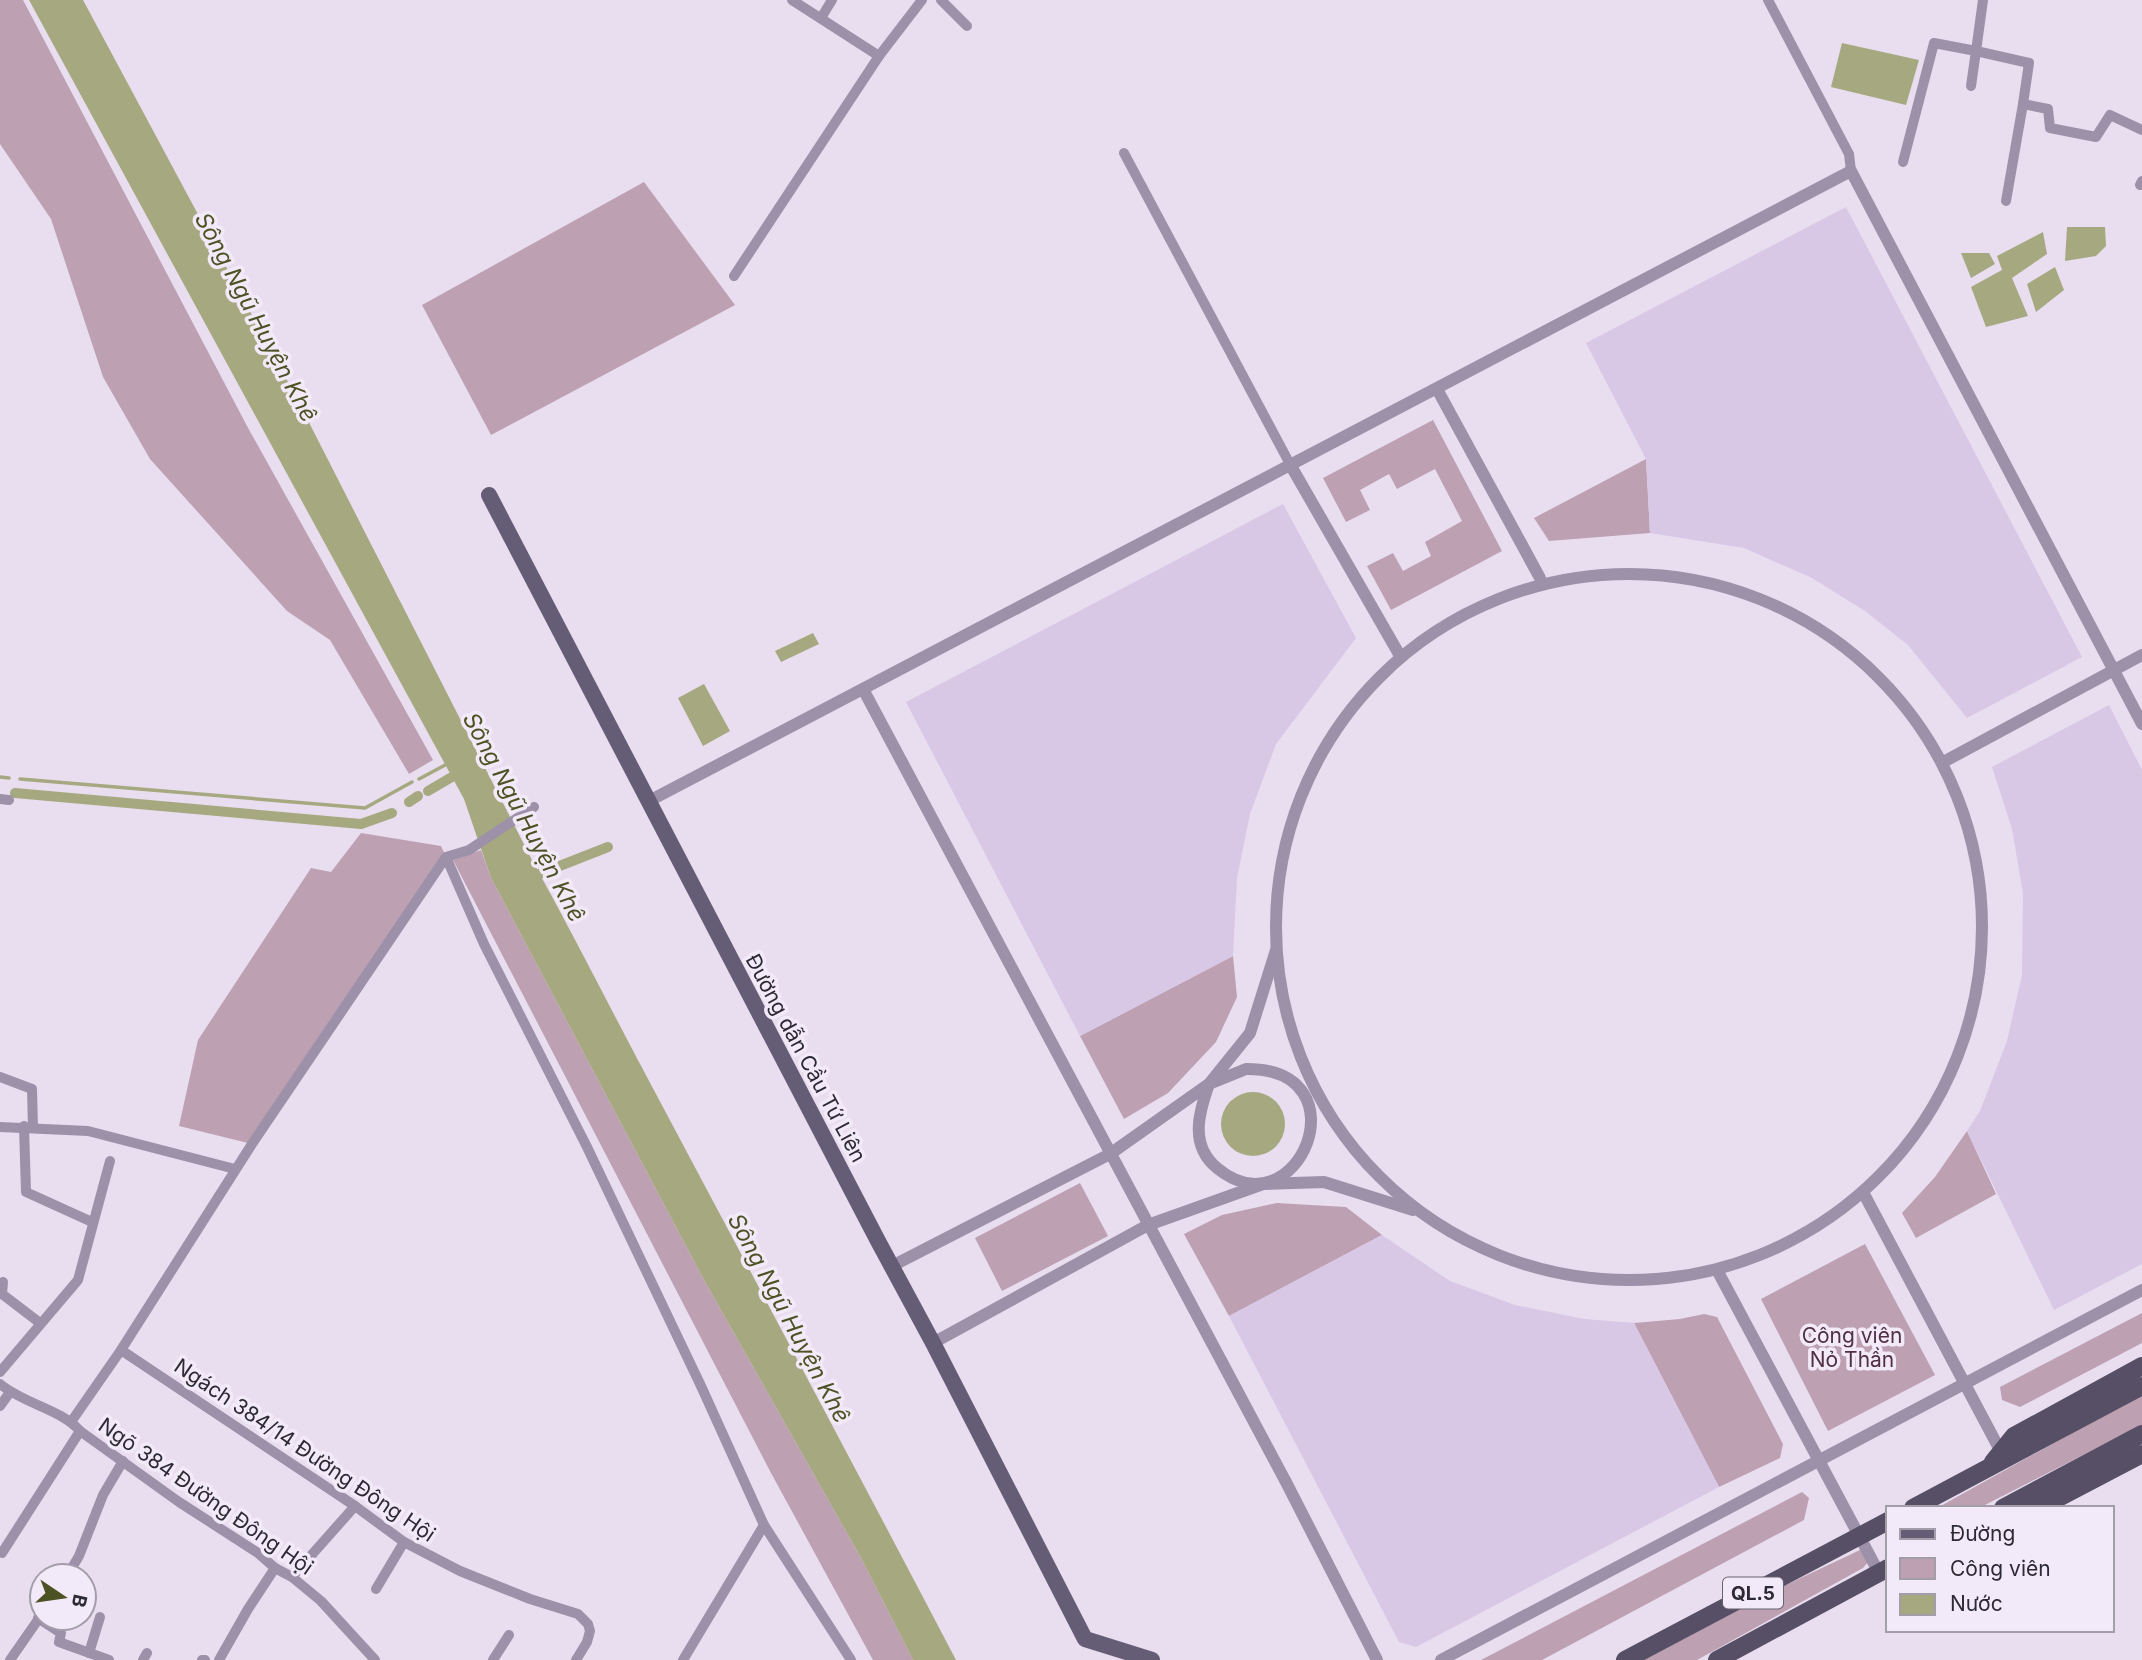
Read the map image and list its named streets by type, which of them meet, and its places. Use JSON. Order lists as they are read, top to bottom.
{
  "streets": {
    "highway": ["QL.5"],
    "main road": ["Đường dẫn Cầu Tứ Liên"],
    "street": ["Ngách 384/14 Đường Đông Hội", "Ngõ 384 Đường Đông Hội"]
  },
  "water": ["Sông Ngũ Huyện Khê"],
  "parks": ["Công viên Nỏ Thần"],
  "legend": ["Đường", "Công viên", "Nước"],
  "north": "right"
}
